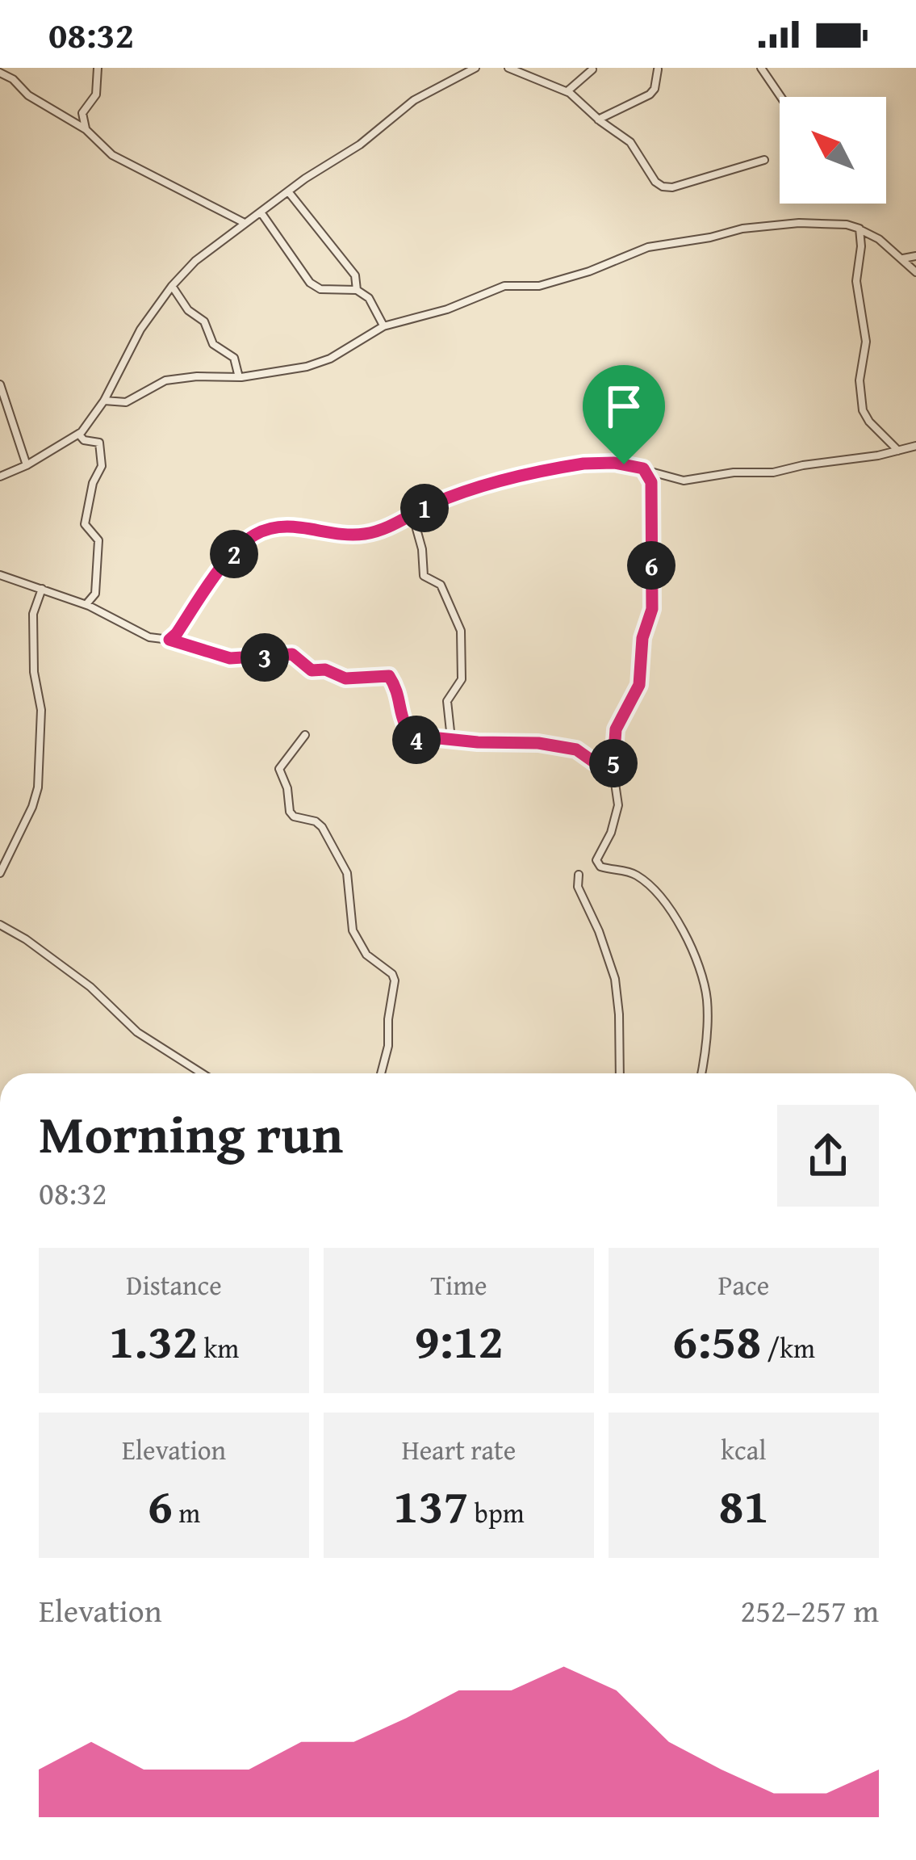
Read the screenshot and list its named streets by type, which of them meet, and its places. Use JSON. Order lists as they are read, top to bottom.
{
  "north": "top left",
  "page": {
    "status": "08:32",
    "pins": [
      "1",
      "2",
      "6",
      "3",
      "4",
      "5"
    ],
    "heading": ["Morning run", "08:32"],
    "stats": [
      ["Distance", "1.32 km"],
      ["Time", "9:12"],
      ["Pace", "6:58 /km"],
      ["Elevation", "6 m"],
      ["Heart rate", "137 bpm"],
      ["kcal", "81"]
    ],
    "chart": ["Elevation", "252–257 m"]
  }
}
